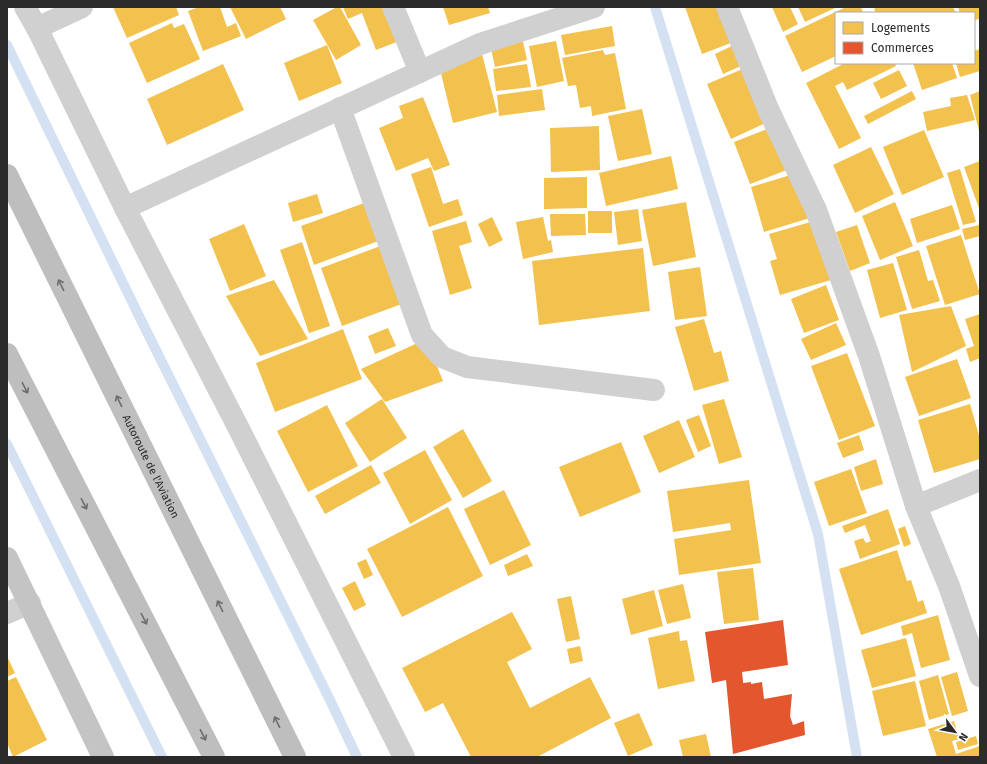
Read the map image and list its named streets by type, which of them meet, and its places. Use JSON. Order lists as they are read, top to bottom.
{
  "streets": {
    "highway": ["Autoroute de l'Aviation"]
  },
  "legend": ["Logements", "Commerces"],
  "north": "bottom right"
}
